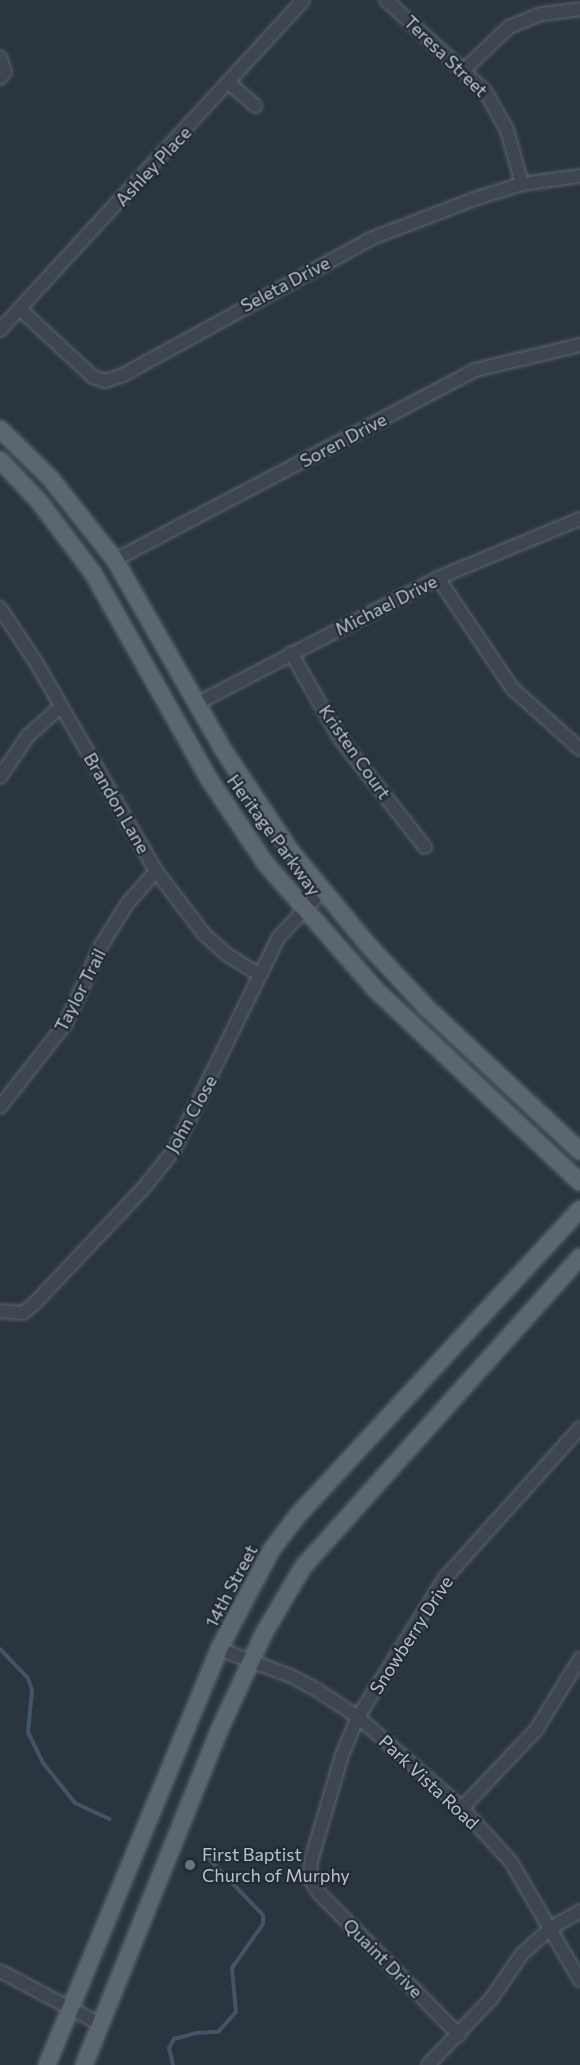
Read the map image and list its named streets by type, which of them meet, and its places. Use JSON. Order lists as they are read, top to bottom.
{
  "streets": {
    "main road": ["Heritage Parkway", "14th Street"],
    "street": [
      "Teresa Street",
      "Ashley Place",
      "Seleta Drive",
      "Soren Drive",
      "Michael Drive",
      "Kristen Court",
      "Brandon Lane",
      "Taylor Trail",
      "John Close",
      "Snowberry Drive",
      "Park Vista Road",
      "Quaint Drive"
    ]
  },
  "crossings": [
    ["Teresa Street", "Seleta Drive"],
    ["Ashley Place", "Seleta Drive"],
    ["Soren Drive", "Heritage Parkway"],
    ["Michael Drive", "Kristen Court"],
    ["Michael Drive", "Heritage Parkway"],
    ["Brandon Lane", "Taylor Trail"],
    ["Brandon Lane", "John Close"],
    ["Heritage Parkway", "John Close"],
    ["14th Street", "Park Vista Road"],
    ["Snowberry Drive", "Park Vista Road"],
    ["Snowberry Drive", "Quaint Drive"]
  ],
  "places": ["First Baptist Church of Murphy"]
}
